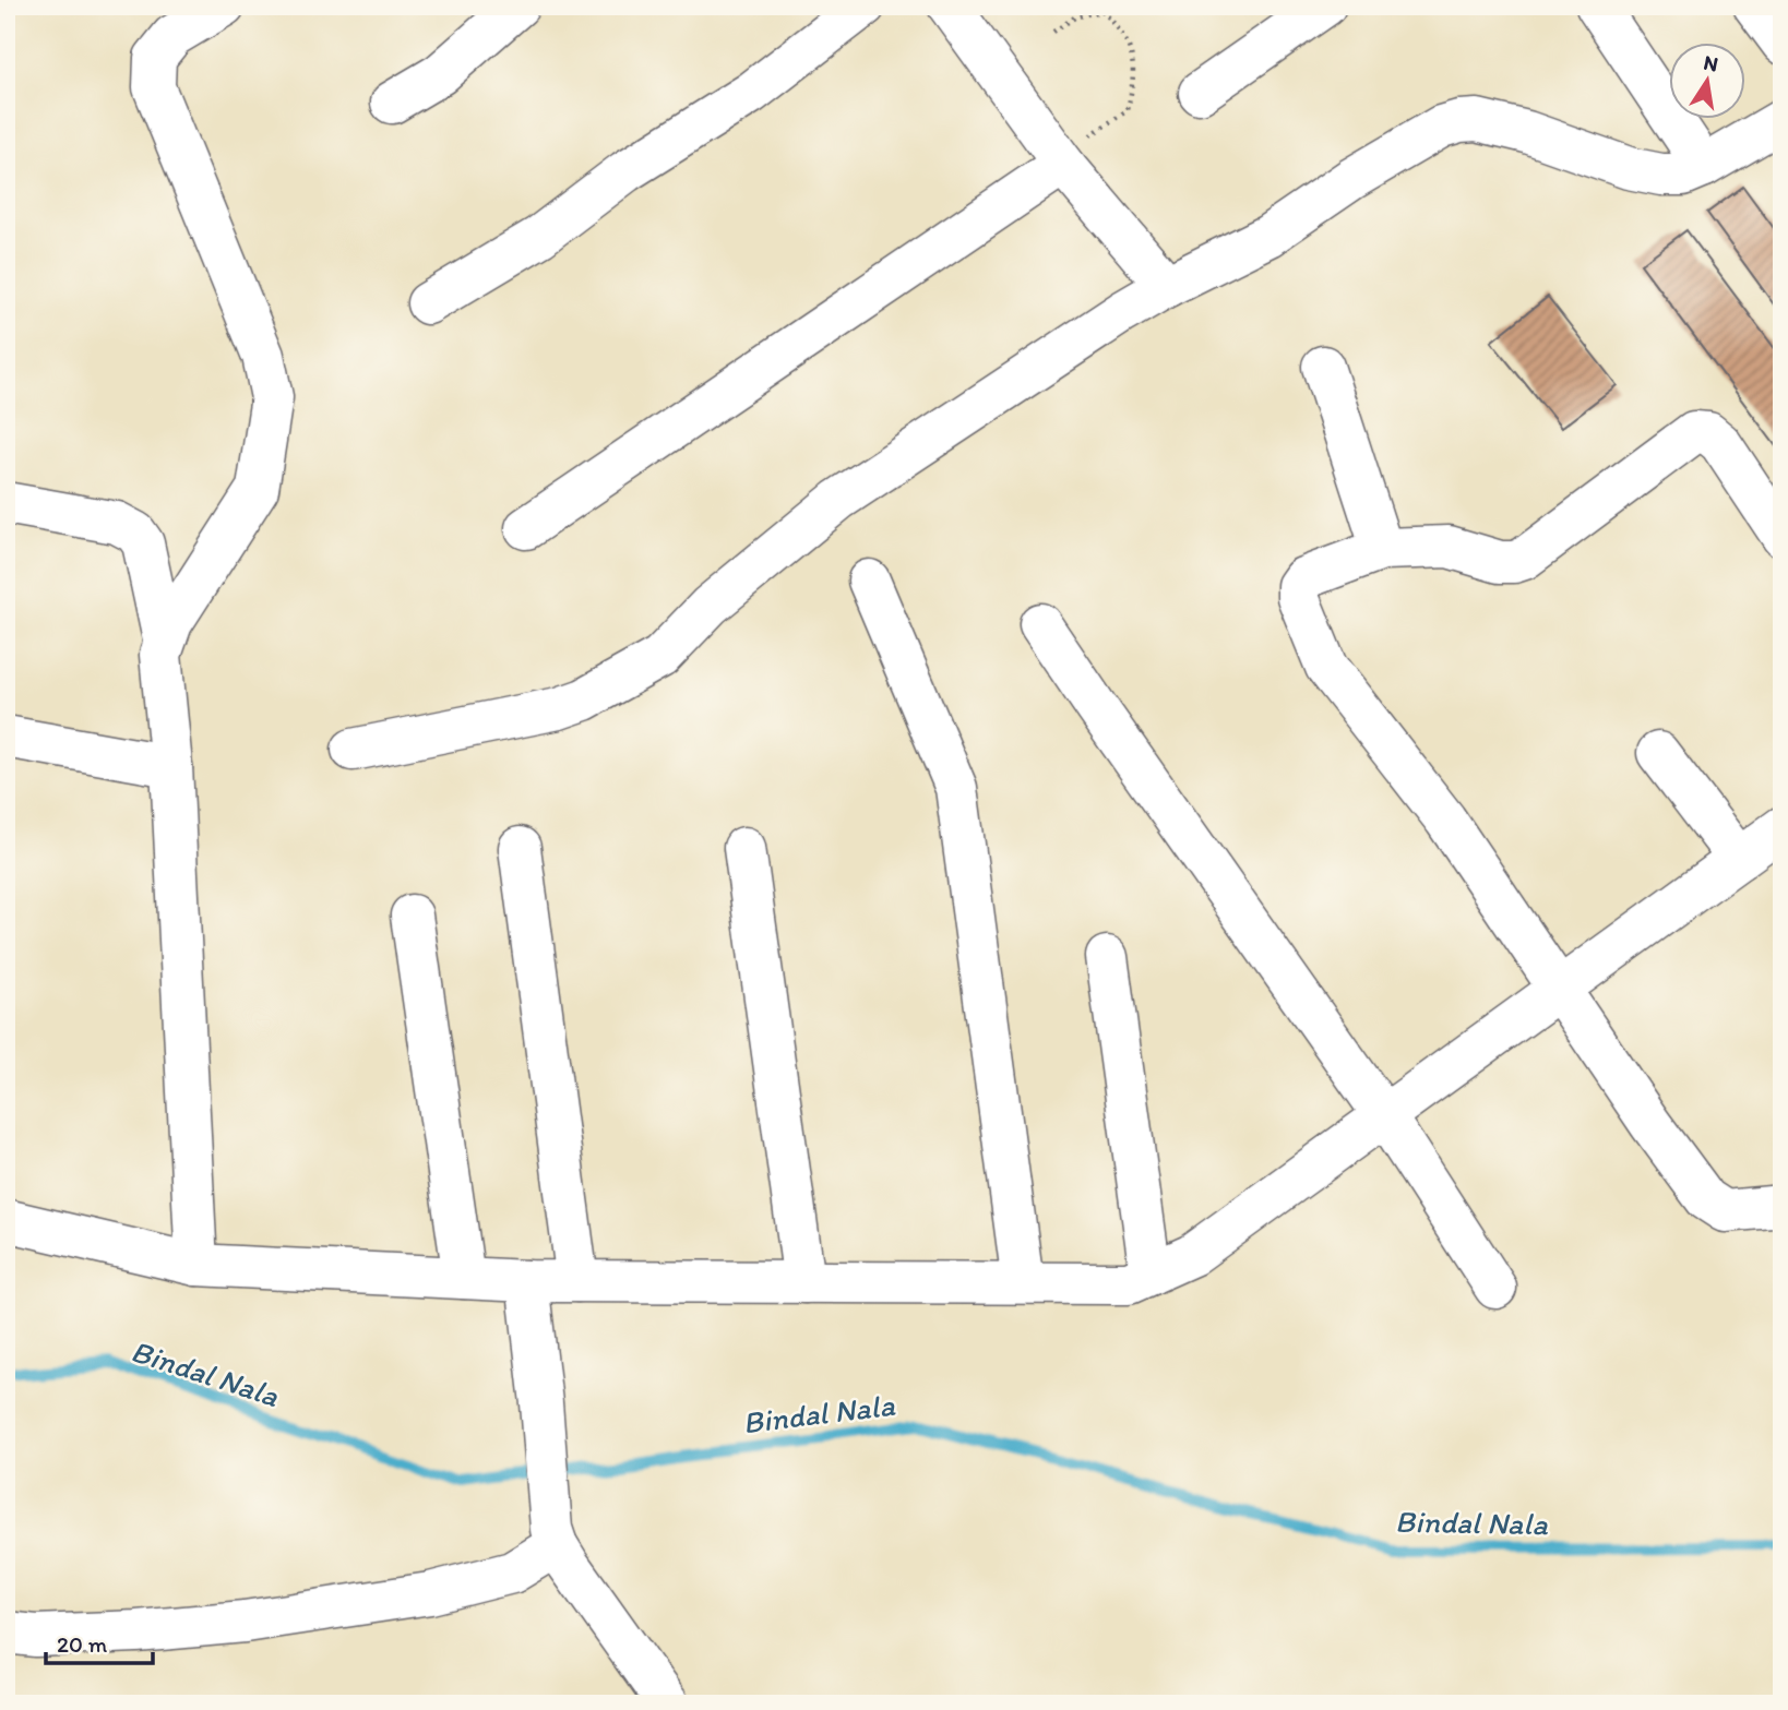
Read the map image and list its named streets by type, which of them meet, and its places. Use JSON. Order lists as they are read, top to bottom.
{
  "water": ["Bindal Nala"],
  "scale_bar": "20 m",
  "north": "top"
}
